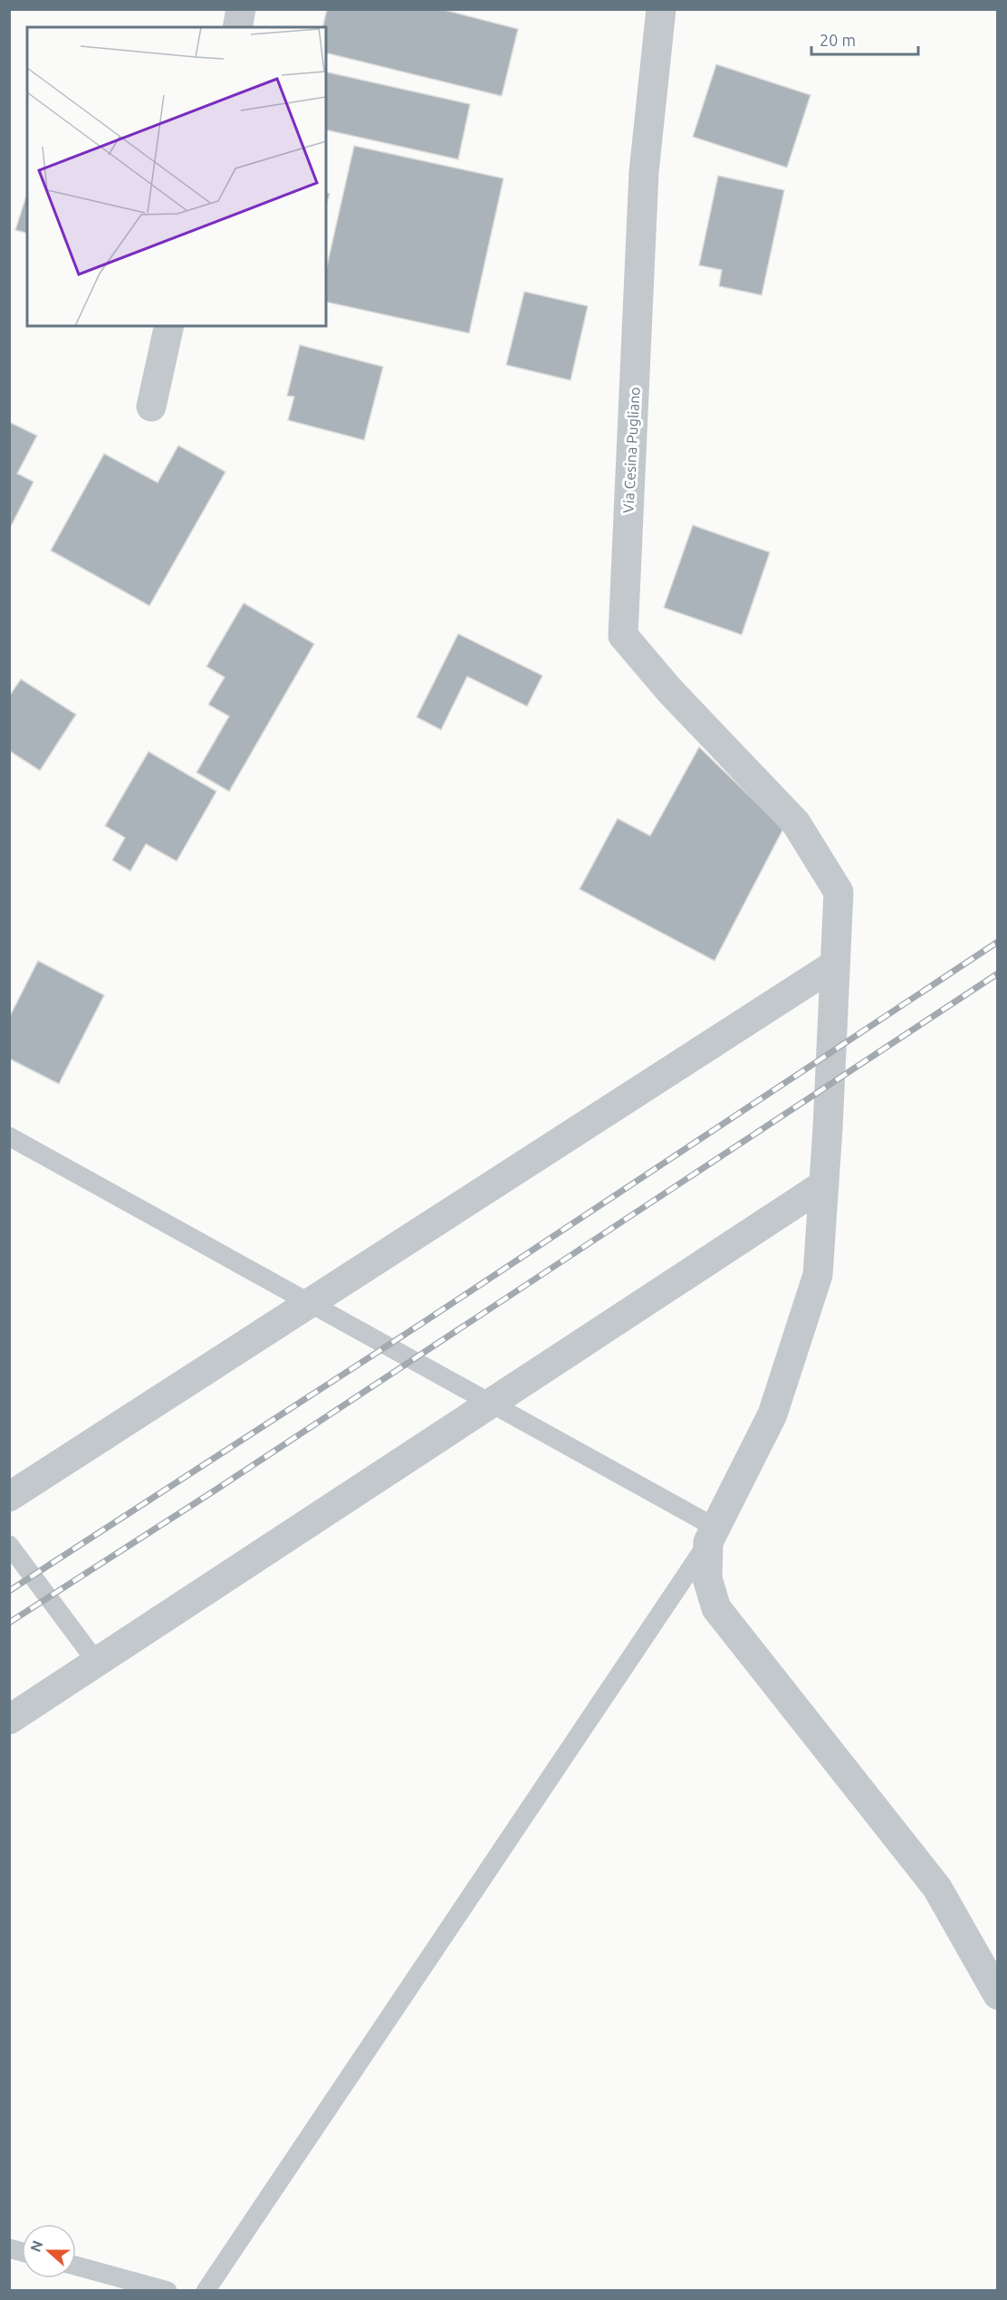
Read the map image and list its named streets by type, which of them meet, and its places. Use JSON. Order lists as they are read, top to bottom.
{
  "streets": {
    "street": ["Via Cesina Pugliano"]
  },
  "scale_bar": "20 m",
  "north": "left"
}
